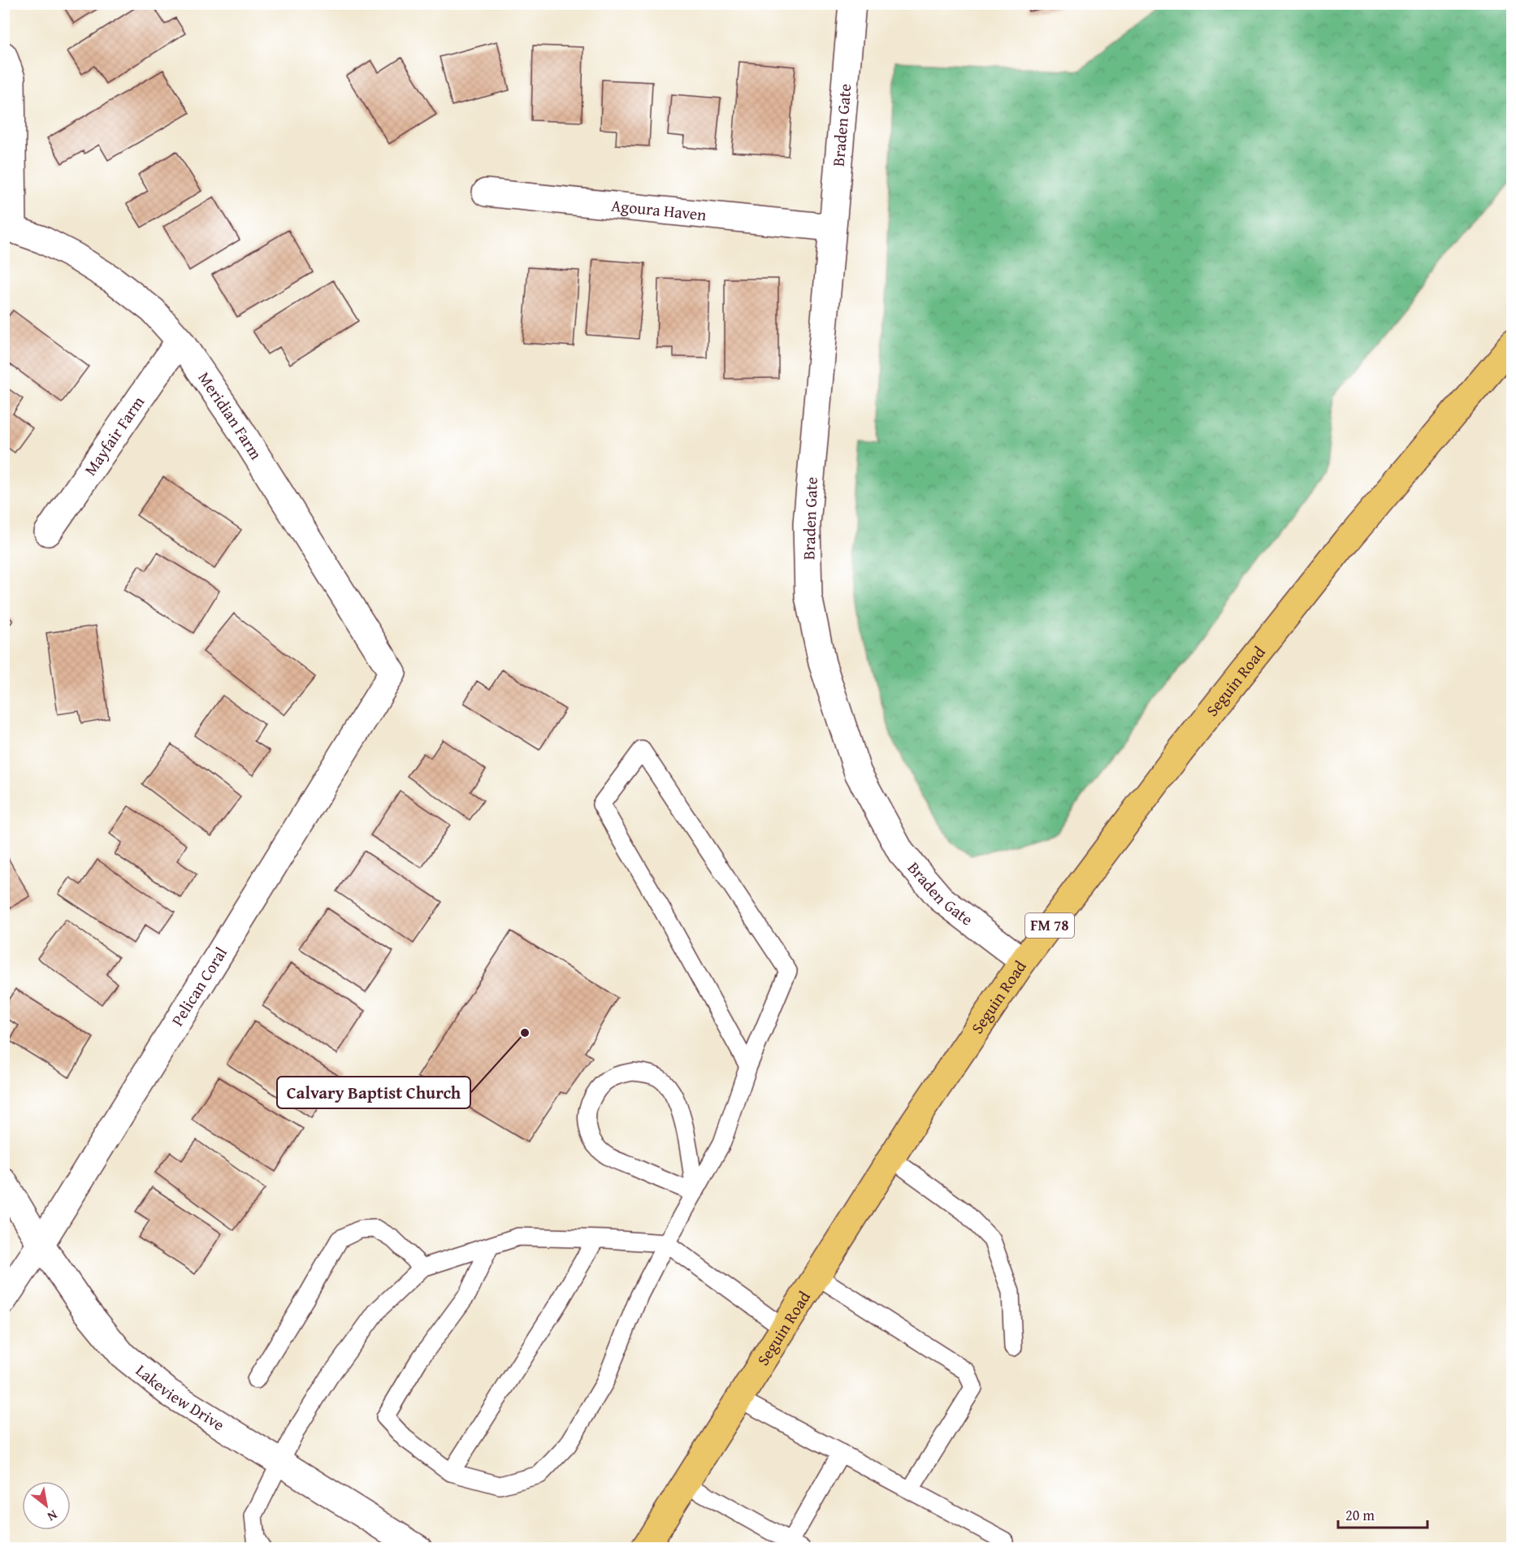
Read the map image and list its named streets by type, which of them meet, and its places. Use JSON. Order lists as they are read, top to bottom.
{
  "streets": {
    "main road": ["Seguin Road", "FM 78"],
    "street": [
      "Braden Gate",
      "Agoura Haven",
      "Meridian Farm",
      "Mayfair Farm",
      "Pelican Coral",
      "Lakeview Drive"
    ]
  },
  "crossings": [
    ["Braden Gate", "Agoura Haven"],
    ["Braden Gate", "Seguin Road"],
    ["Meridian Farm", "Mayfair Farm"],
    ["Meridian Farm", "Pelican Coral"],
    ["Pelican Coral", "Lakeview Drive"]
  ],
  "places": ["Calvary Baptist Church"],
  "scale_bar": "20 m",
  "north": "bottom right"
}
